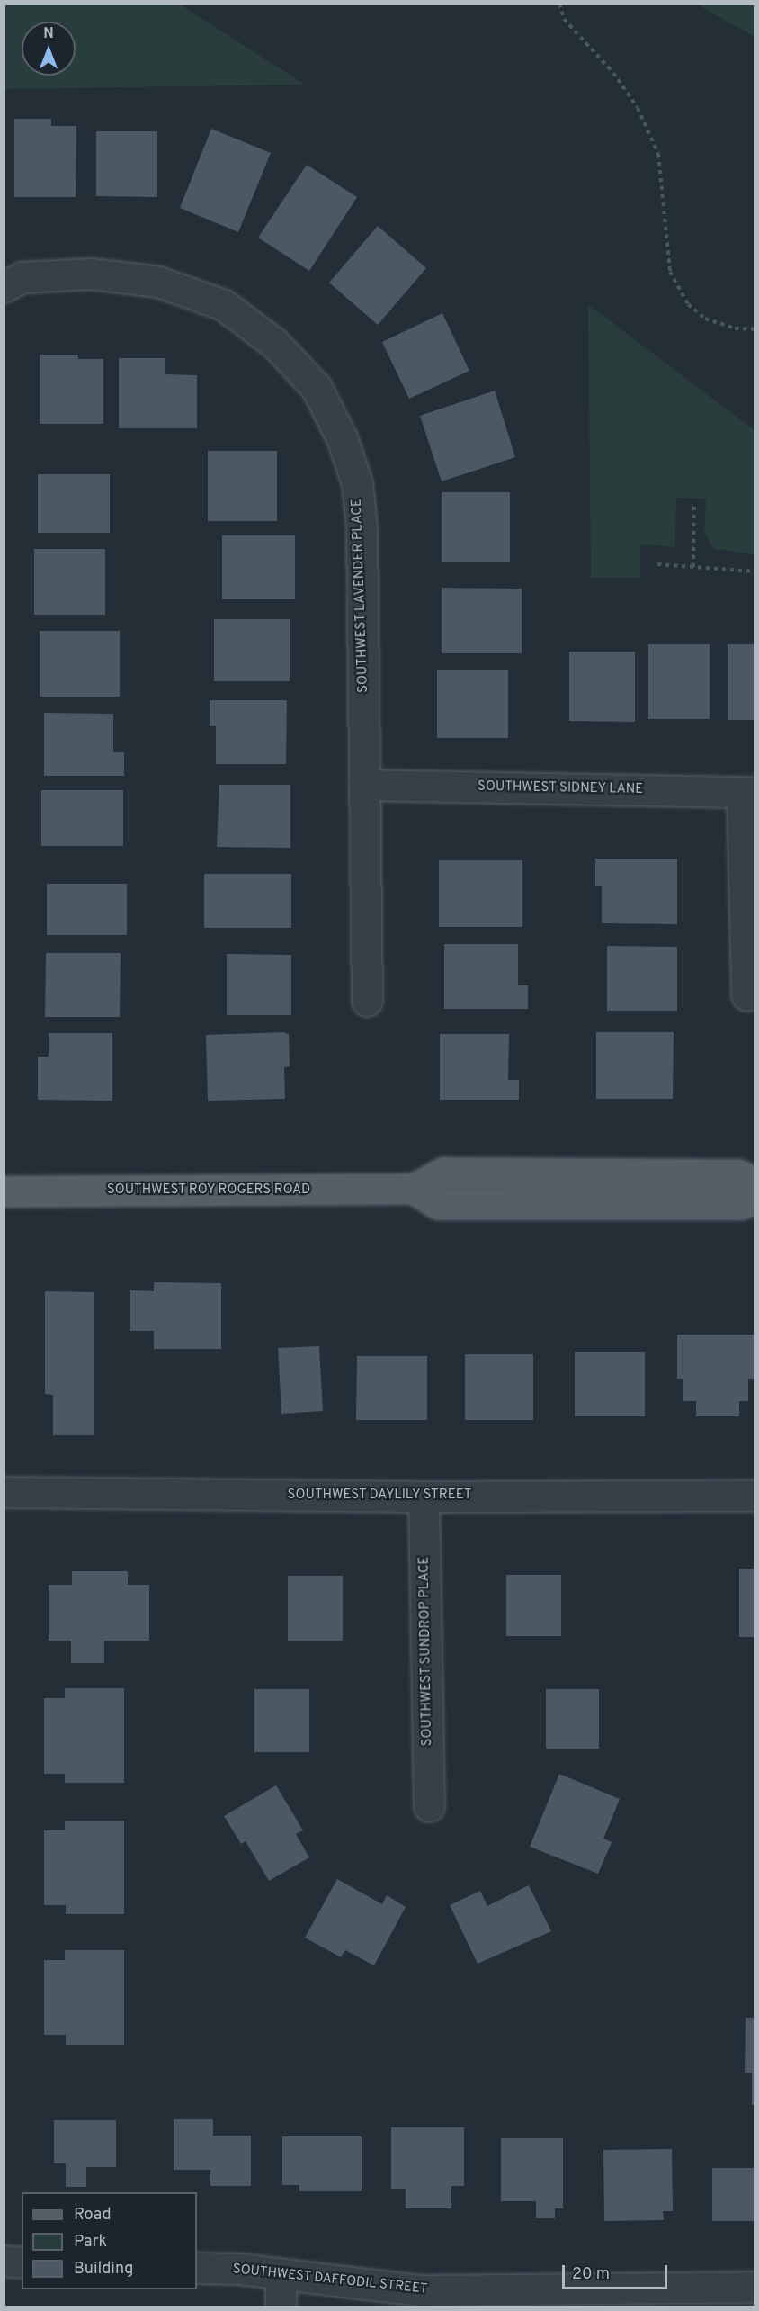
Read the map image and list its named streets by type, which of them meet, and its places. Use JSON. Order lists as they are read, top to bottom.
{
  "streets": {
    "main road": ["SOUTHWEST ROY ROGERS ROAD"],
    "street": [
      "SOUTHWEST LAVENDER PLACE",
      "SOUTHWEST SIDNEY LANE",
      "SOUTHWEST DAYLILY STREET",
      "SOUTHWEST SUNDROP PLACE",
      "SOUTHWEST DAFFODIL STREET"
    ]
  },
  "crossings": [
    ["SOUTHWEST LAVENDER PLACE", "SOUTHWEST SIDNEY LANE"],
    ["SOUTHWEST DAYLILY STREET", "SOUTHWEST SUNDROP PLACE"]
  ],
  "legend": ["Road", "Park", "Building"],
  "scale_bar": "20 m",
  "north": "top"
}
